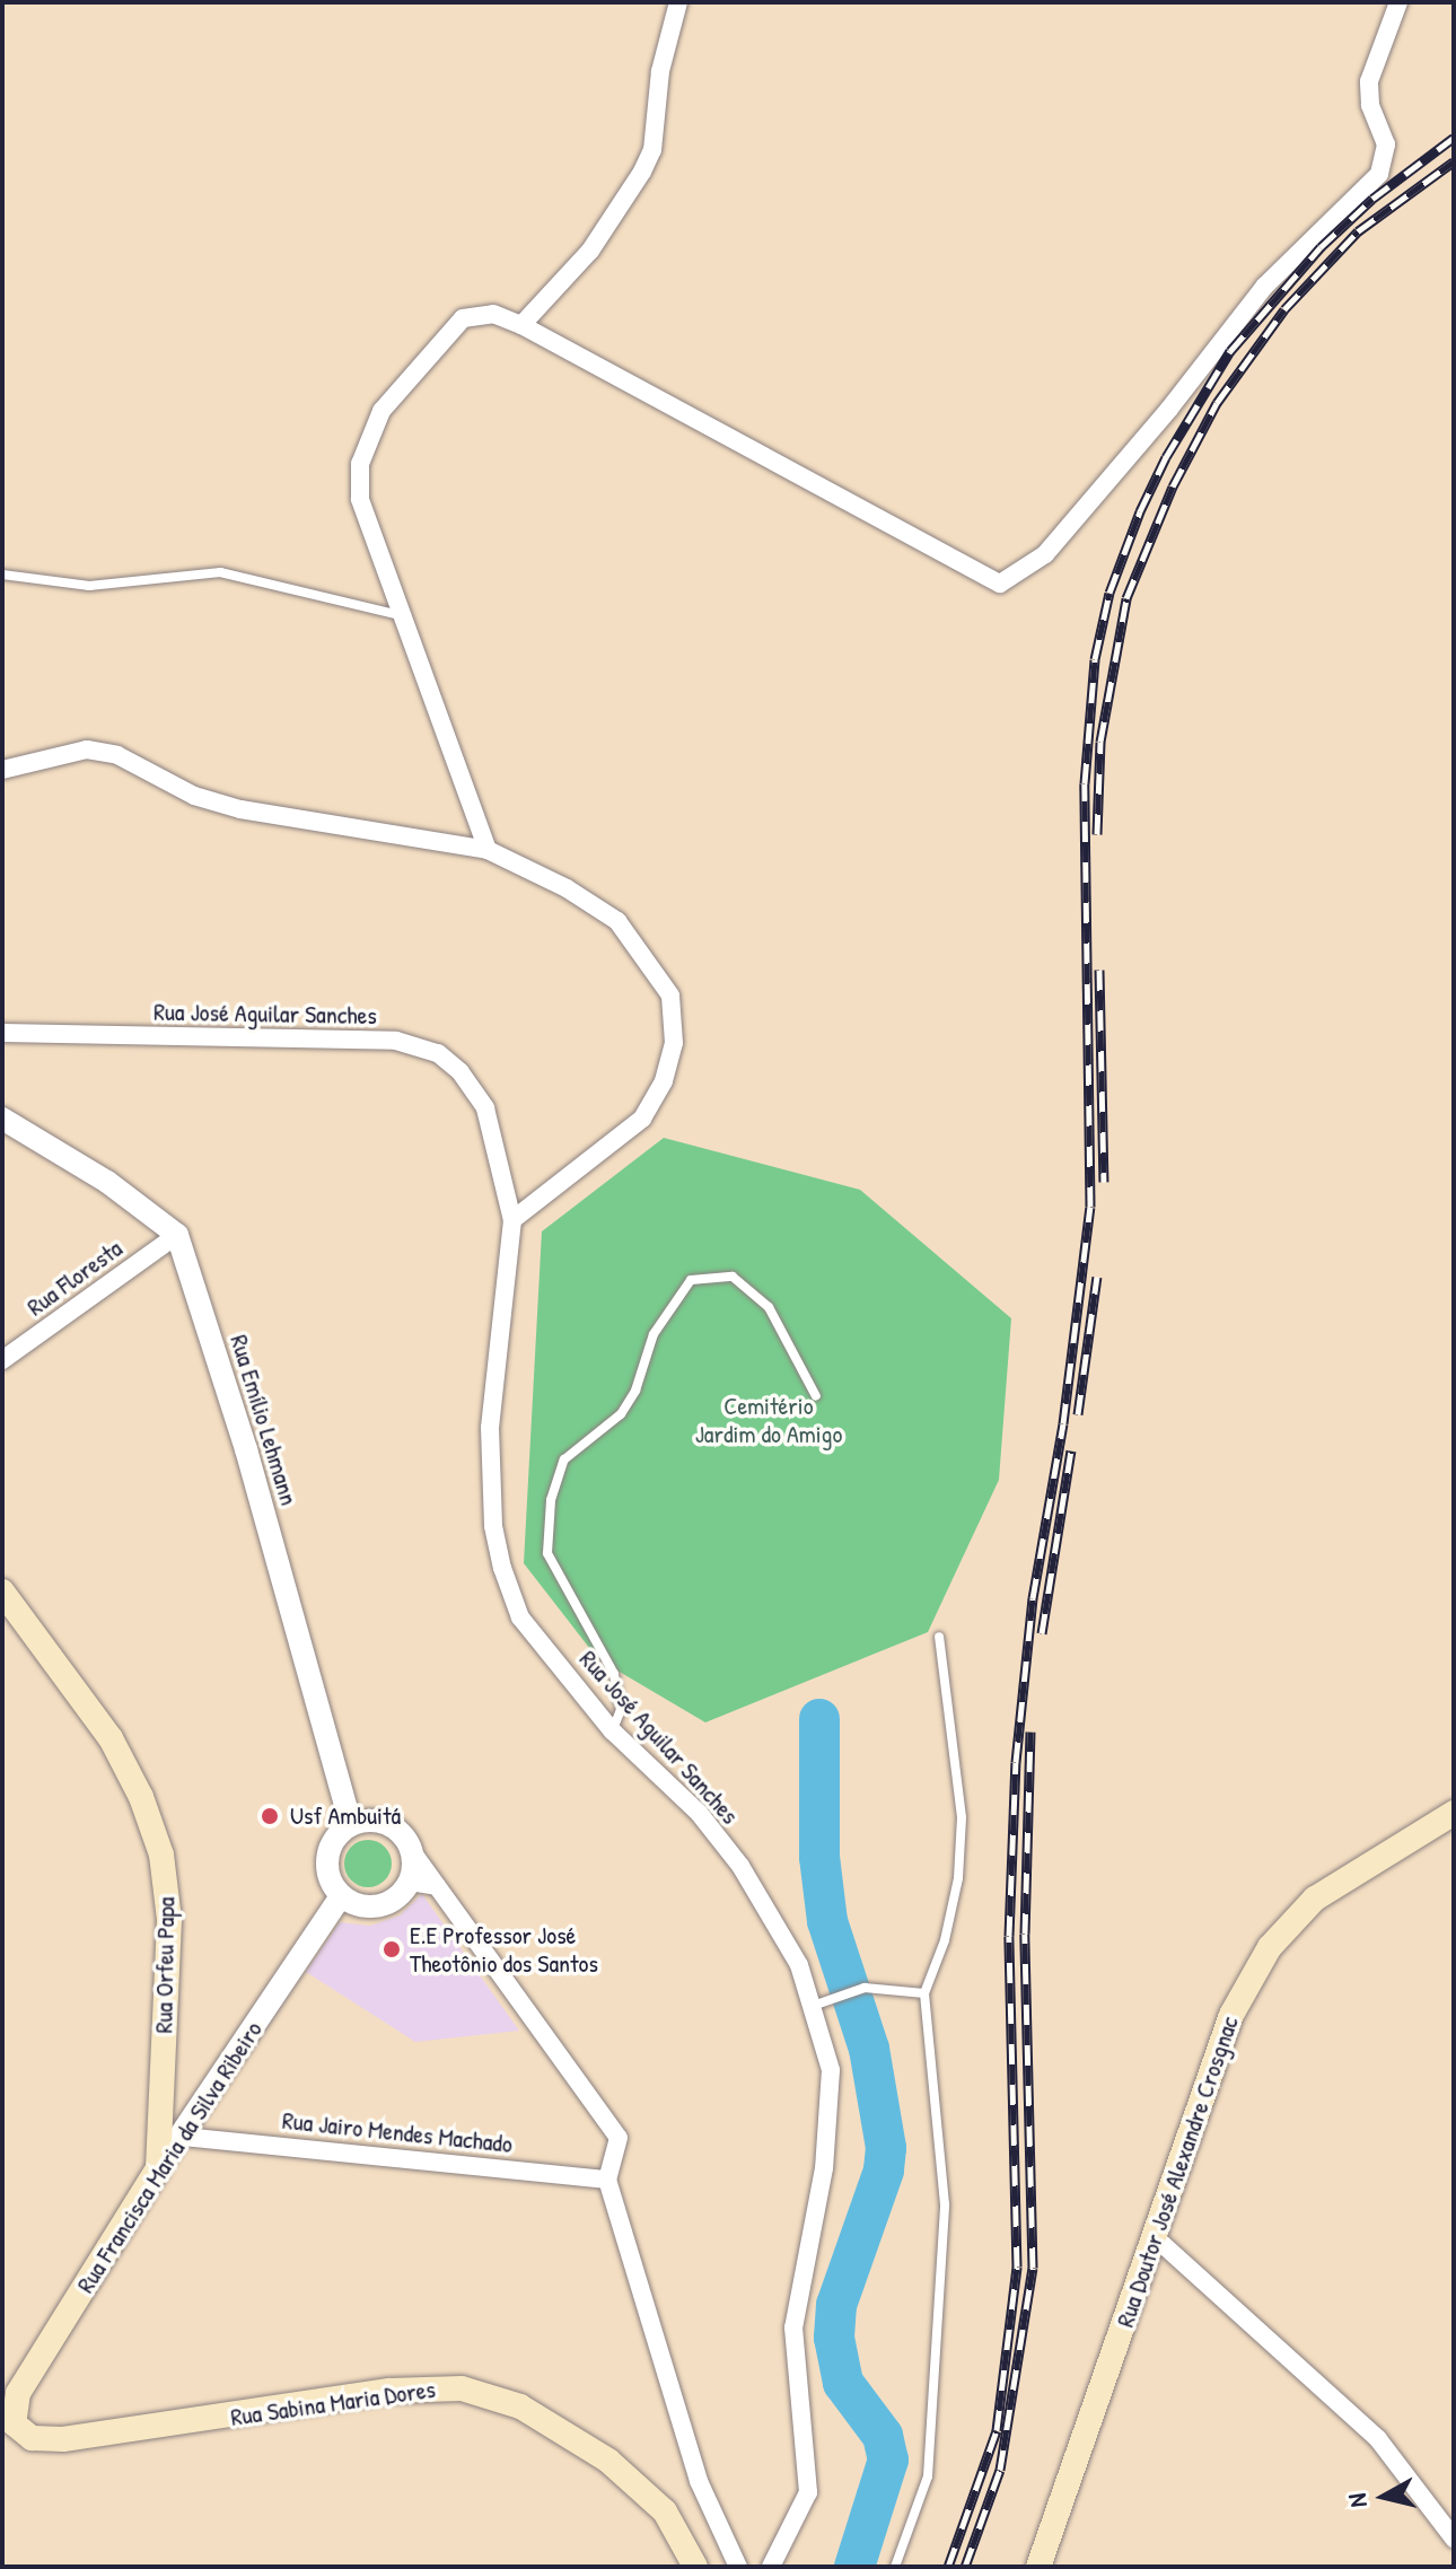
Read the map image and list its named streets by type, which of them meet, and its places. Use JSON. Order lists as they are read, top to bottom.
{
  "streets": {
    "main road": [
      "Rua Orfeu Papa",
      "Rua Francisca Maria da Silva Ribeiro",
      "Rua Doutor José Alexandre Crosgnac",
      "Rua Sabina Maria Dores"
    ],
    "street": [
      "Rua José Aguilar Sanches",
      "Rua Floresta",
      "Rua Emílio Lehmann",
      "Rua Jairo Mendes Machado"
    ]
  },
  "crossings": [
    ["Rua Floresta", "Rua Emílio Lehmann"],
    ["Rua Emílio Lehmann", "Rua Francisca Maria da Silva Ribeiro"],
    ["Rua Orfeu Papa", "Rua Francisca Maria da Silva Ribeiro"],
    ["Rua Jairo Mendes Machado", "Rua Francisca Maria da Silva Ribeiro"],
    ["Rua Francisca Maria da Silva Ribeiro", "Rua Sabina Maria Dores"]
  ],
  "parks": ["Cemitério Jardim do Amigo"],
  "places": ["Usf Ambuitá", "E.E Professor José Theotônio dos Santos"],
  "north": "left"
}
